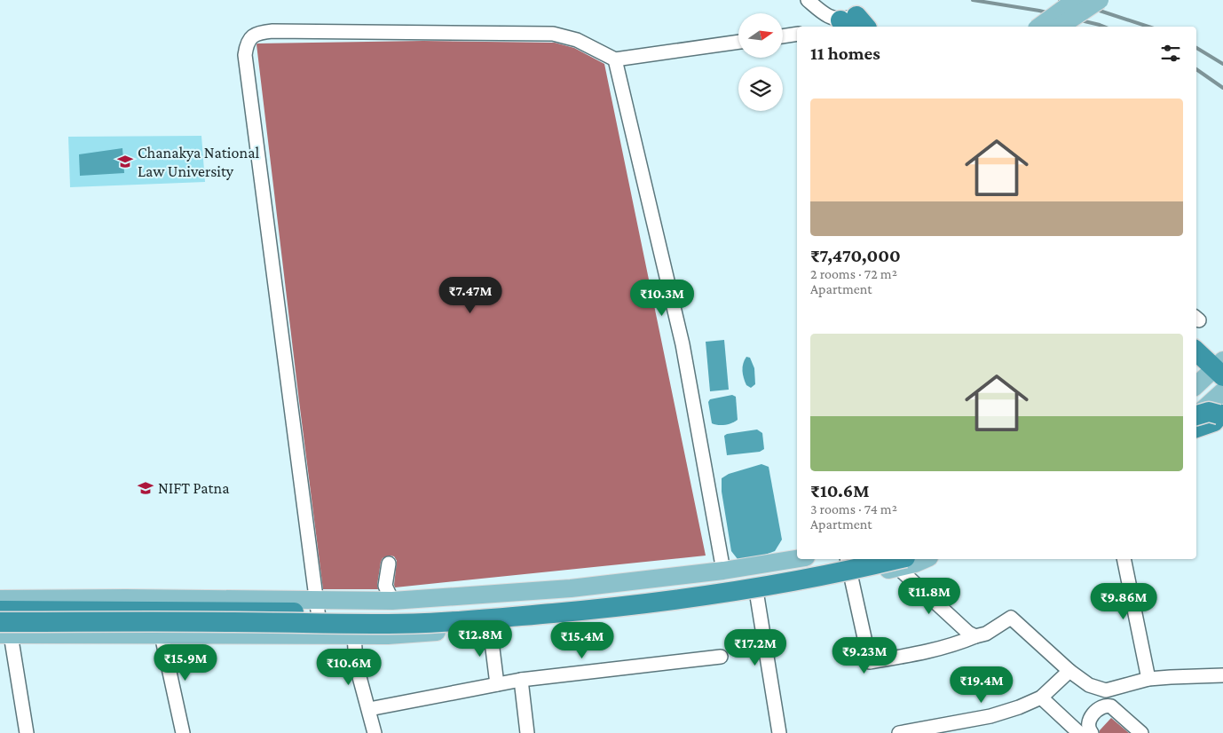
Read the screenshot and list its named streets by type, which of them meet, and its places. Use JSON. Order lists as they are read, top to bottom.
{
  "places": {
    "school or university": ["Chanakya National Law University", "NIFT Patna"]
  },
  "north": "right",
  "page": {
    "heading": "11 homes",
    "list": [
      {
        "name": "₹7,470,000",
        "note": "2 rooms · 72 m² · Apartment"
      },
      {
        "name": "₹10.6M",
        "note": "3 rooms · 74 m² · Apartment"
      }
    ],
    "price": [
      "₹7.47M",
      "₹10.3M",
      "₹11.8M",
      "₹9.86M",
      "₹12.8M",
      "₹15.4M",
      "₹17.2M",
      "₹9.23M",
      "₹15.9M",
      "₹10.6M",
      "₹19.4M"
    ]
  }
}
